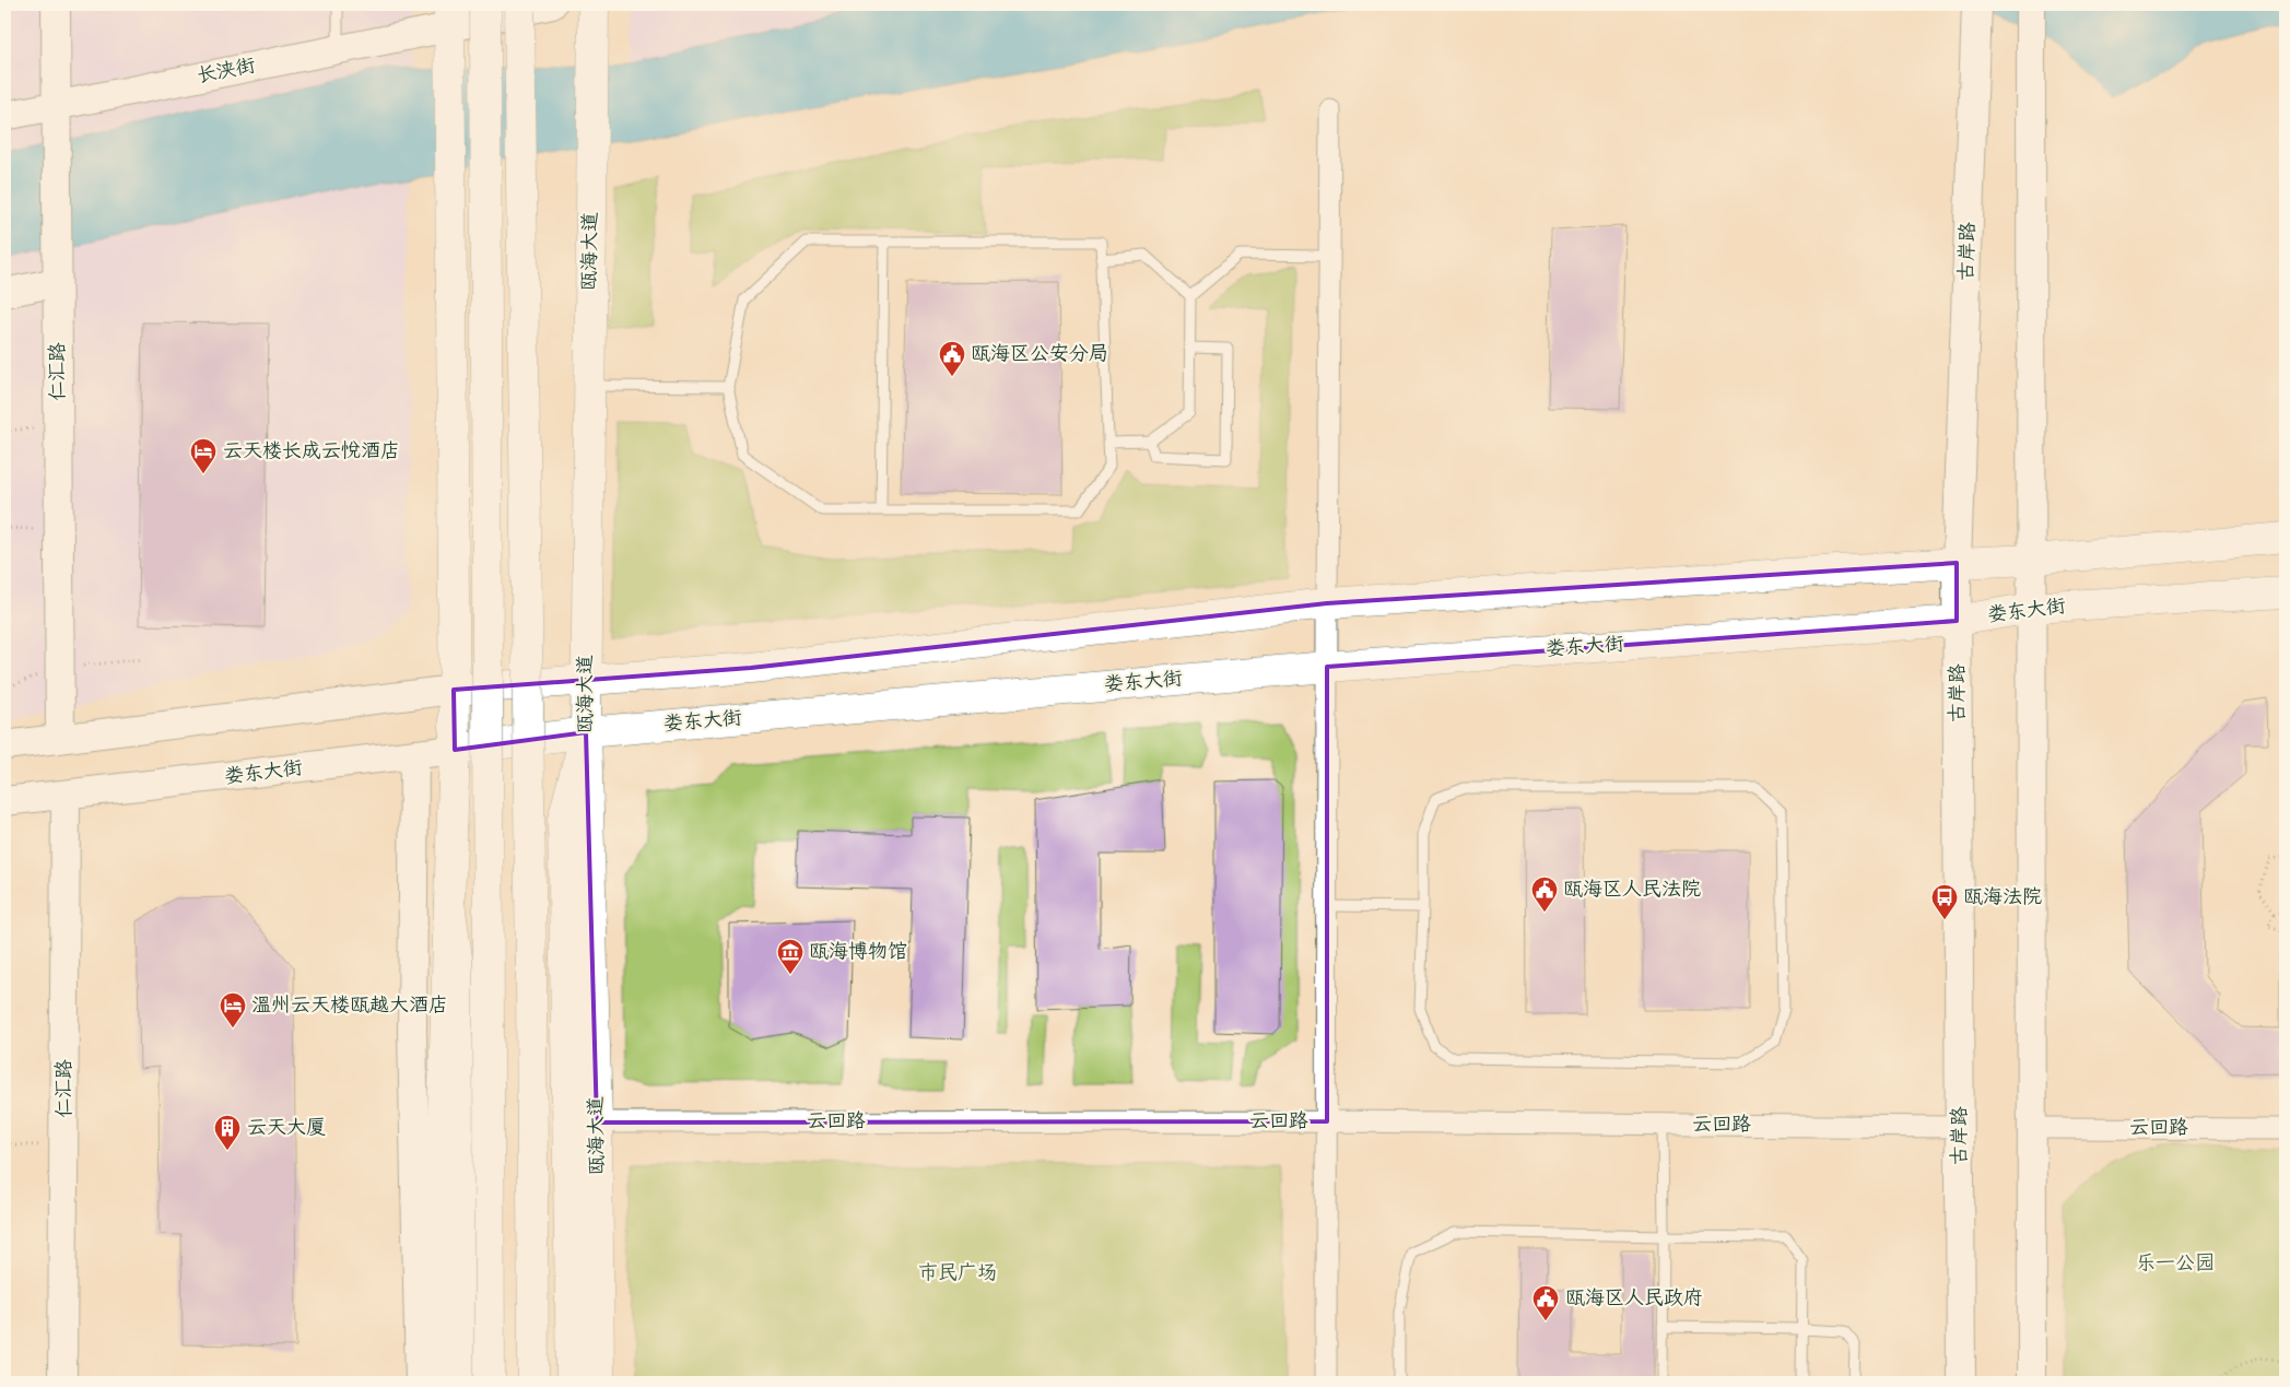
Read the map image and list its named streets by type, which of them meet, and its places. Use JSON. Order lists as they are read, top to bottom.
{
  "streets": {
    "main road": ["瓯海大道", "娄东大街"],
    "street": [
      "长浃街",
      "古岸路",
      "仁汇路",
      "云回路"
    ]
  },
  "crossings": [
    ["长浃街", "仁汇路"],
    ["瓯海大道", "娄东大街"],
    ["瓯海大道", "云回路"],
    ["古岸路", "娄东大街"],
    ["古岸路", "云回路"],
    ["仁汇路", "娄东大街"]
  ],
  "parks": ["乐一公园", "市民广场"],
  "places": {
    "public building": ["瓯海区公安分局", "瓯海区人民法院", "瓯海区人民政府"],
    "hotel": ["云天楼长成云悦酒店", "温州云天楼瓯越大酒店"],
    "bus stop": ["瓯海法院"],
    "museum": ["瓯海博物馆"],
    "building": ["云天大厦"]
  }
}
